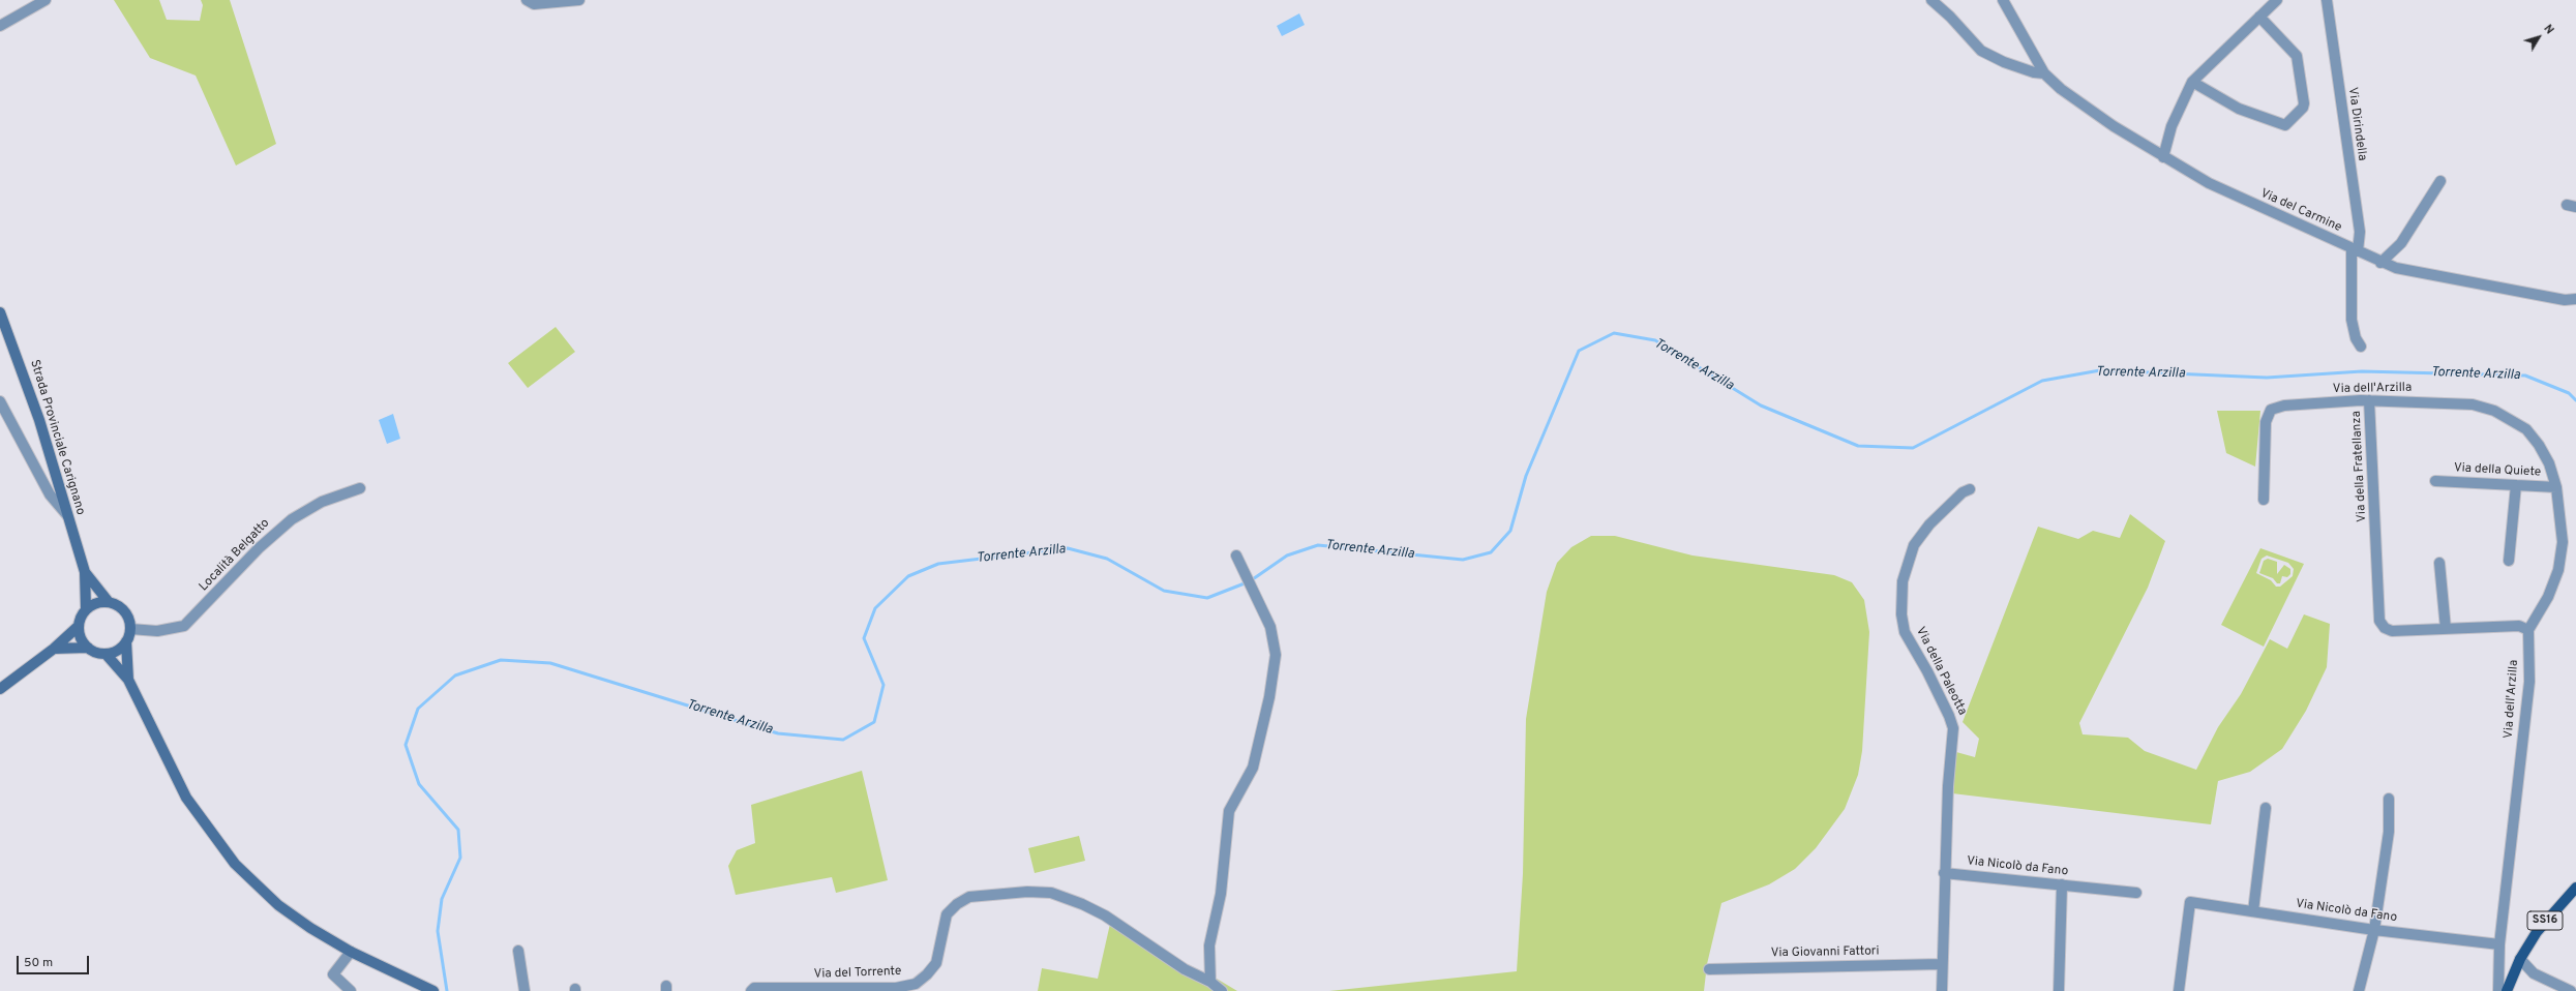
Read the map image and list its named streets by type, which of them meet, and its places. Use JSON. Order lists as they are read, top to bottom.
{
  "streets": {
    "main road": ["Strada Provinciale Carignano", "SS16"],
    "street": [
      "Via Dirindella",
      "Via del Carmine",
      "Via dell'Arzilla",
      "Via della Fratellanza",
      "Via della Quiete",
      "Località Belgatto",
      "Via della Paleotta",
      "Via Nicolò da Fano",
      "Via Giovanni Fattori",
      "Via del Torrente"
    ]
  },
  "crossings": [
    ["Via Dirindella", "Via del Carmine"],
    ["Via dell'Arzilla", "Via della Fratellanza"],
    ["Via dell'Arzilla", "Via della Quiete"],
    ["Via dell'Arzilla", "Via Nicolò da Fano"],
    ["Strada Provinciale Carignano", "Località Belgatto"],
    ["Via della Paleotta", "Via Nicolò da Fano"],
    ["Via della Paleotta", "Via Giovanni Fattori"]
  ],
  "water": ["Torrente Arzilla"],
  "scale_bar": "50 m",
  "north": "top right"
}
